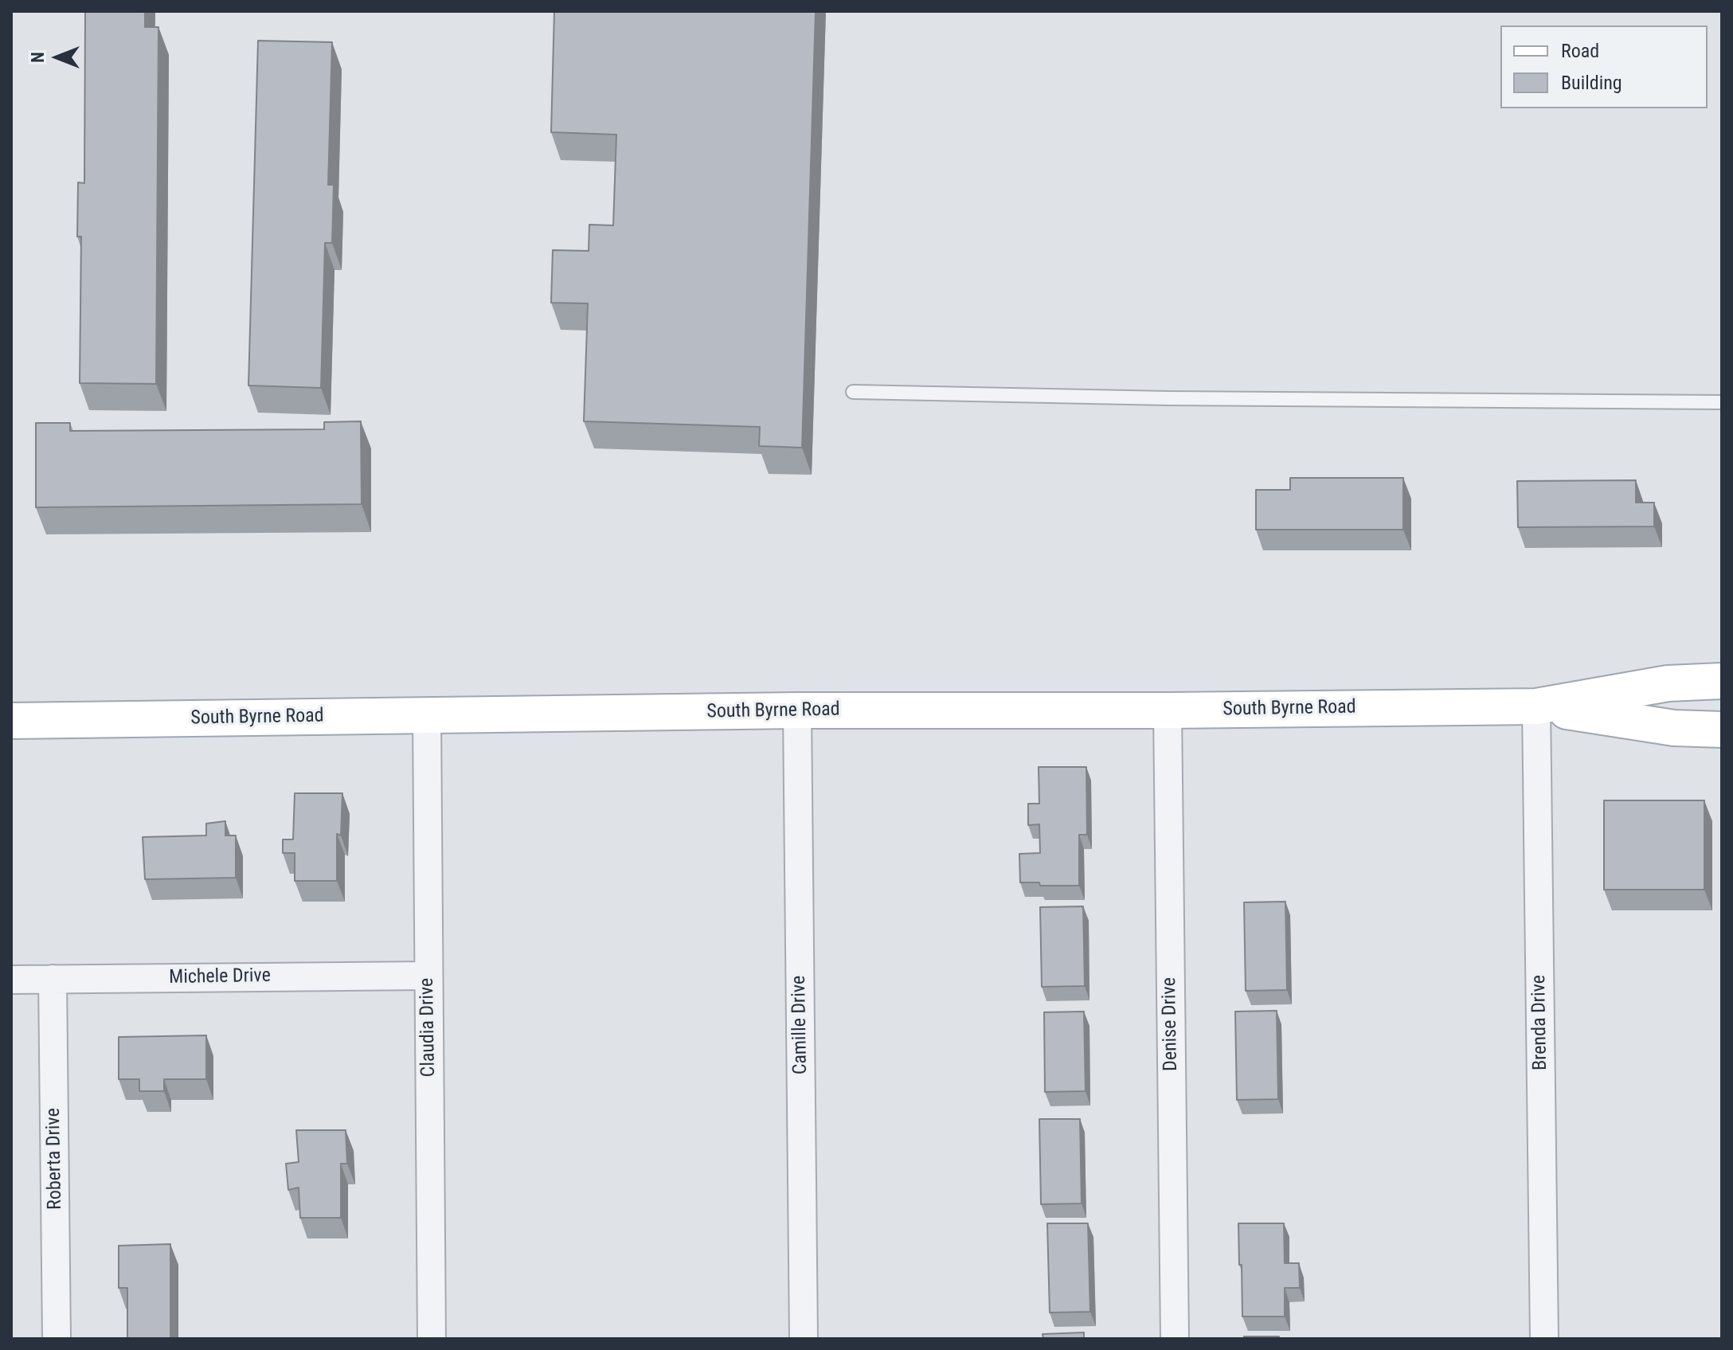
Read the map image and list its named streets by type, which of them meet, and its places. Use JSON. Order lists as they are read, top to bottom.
{
  "streets": {
    "main road": ["South Byrne Road"],
    "street": [
      "Michele Drive",
      "Brenda Drive",
      "Denise Drive",
      "Camille Drive",
      "Claudia Drive",
      "Roberta Drive"
    ]
  },
  "crossings": [
    ["South Byrne Road", "Brenda Drive"],
    ["South Byrne Road", "Denise Drive"],
    ["South Byrne Road", "Camille Drive"],
    ["South Byrne Road", "Claudia Drive"],
    ["Michele Drive", "Claudia Drive"],
    ["Michele Drive", "Roberta Drive"]
  ],
  "legend": ["Road", "Building"],
  "north": "left"
}
